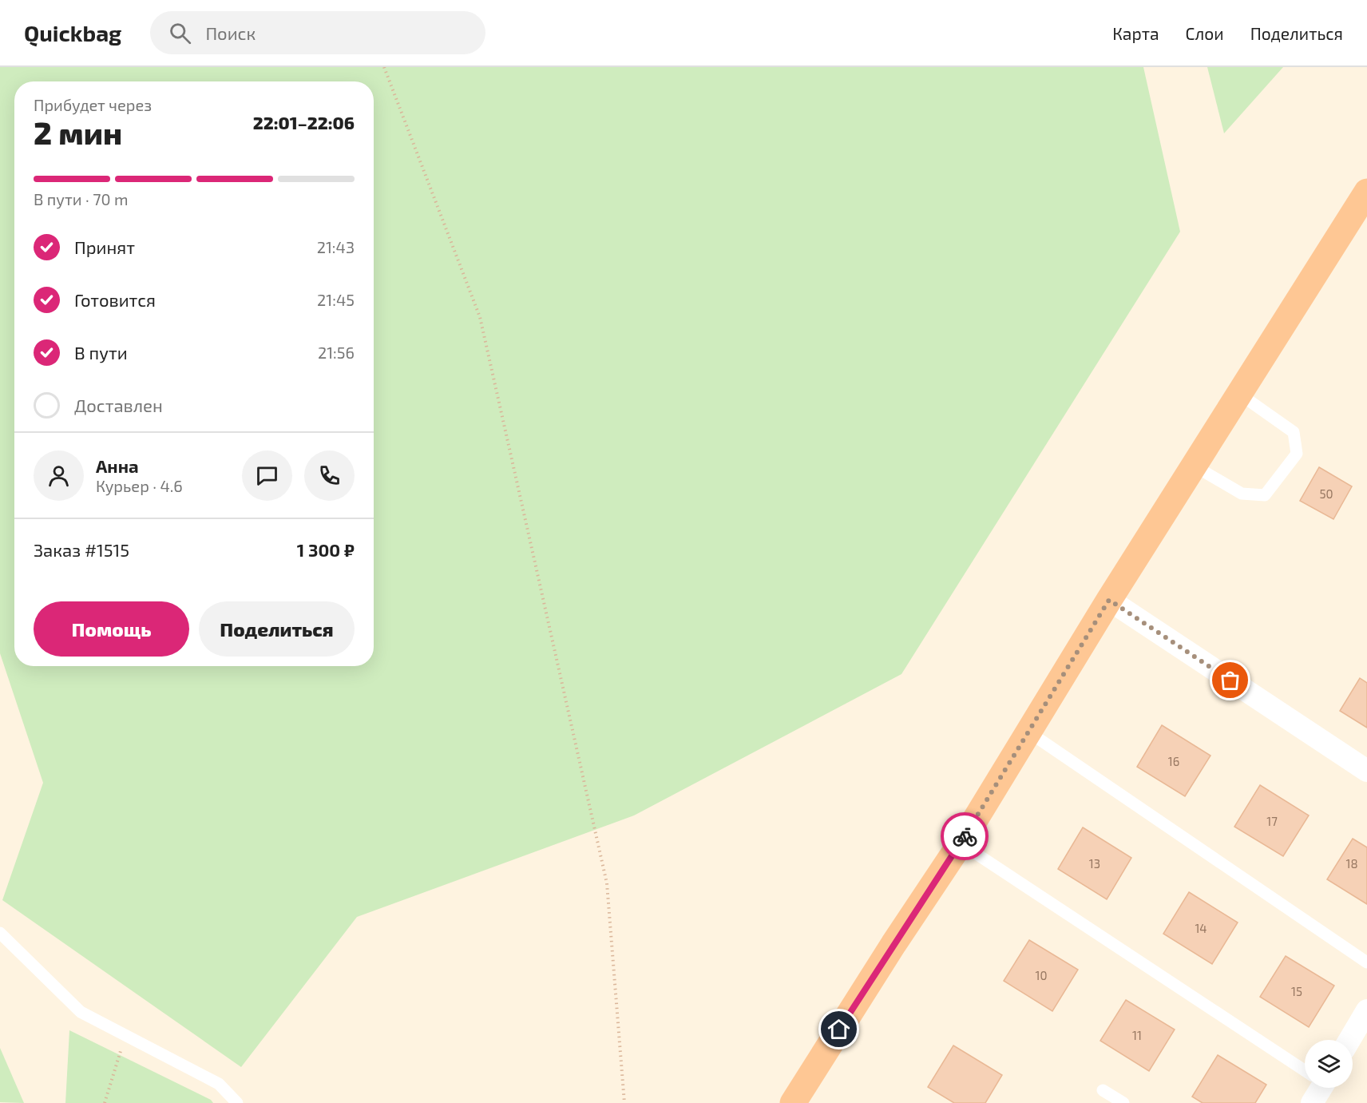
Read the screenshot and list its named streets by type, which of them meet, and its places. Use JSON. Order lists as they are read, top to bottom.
{
  "house_numbers": [
    "50",
    "16",
    "17",
    "13",
    "18",
    "14",
    "10",
    "15",
    "11"
  ],
  "page": {
    "header": "Quickbag",
    "search": "Поиск",
    "nav": ["Карта", "Слои", "Поделиться"],
    "heading": ["2 мин", "Прибудет через", "22:01–22:06"],
    "panel": [
      "Анна",
      "Курьер · 4.6",
      "Заказ #1515",
      "1 300 ₽"
    ],
    "bar": "В пути · 70 m",
    "list": [
      ["Принят", "21:43"],
      ["Готовится", "21:45"],
      ["В пути", "21:56"],
      "Доставлен"
    ],
    "buttons": ["Помощь", "Поделиться"]
  }
}
